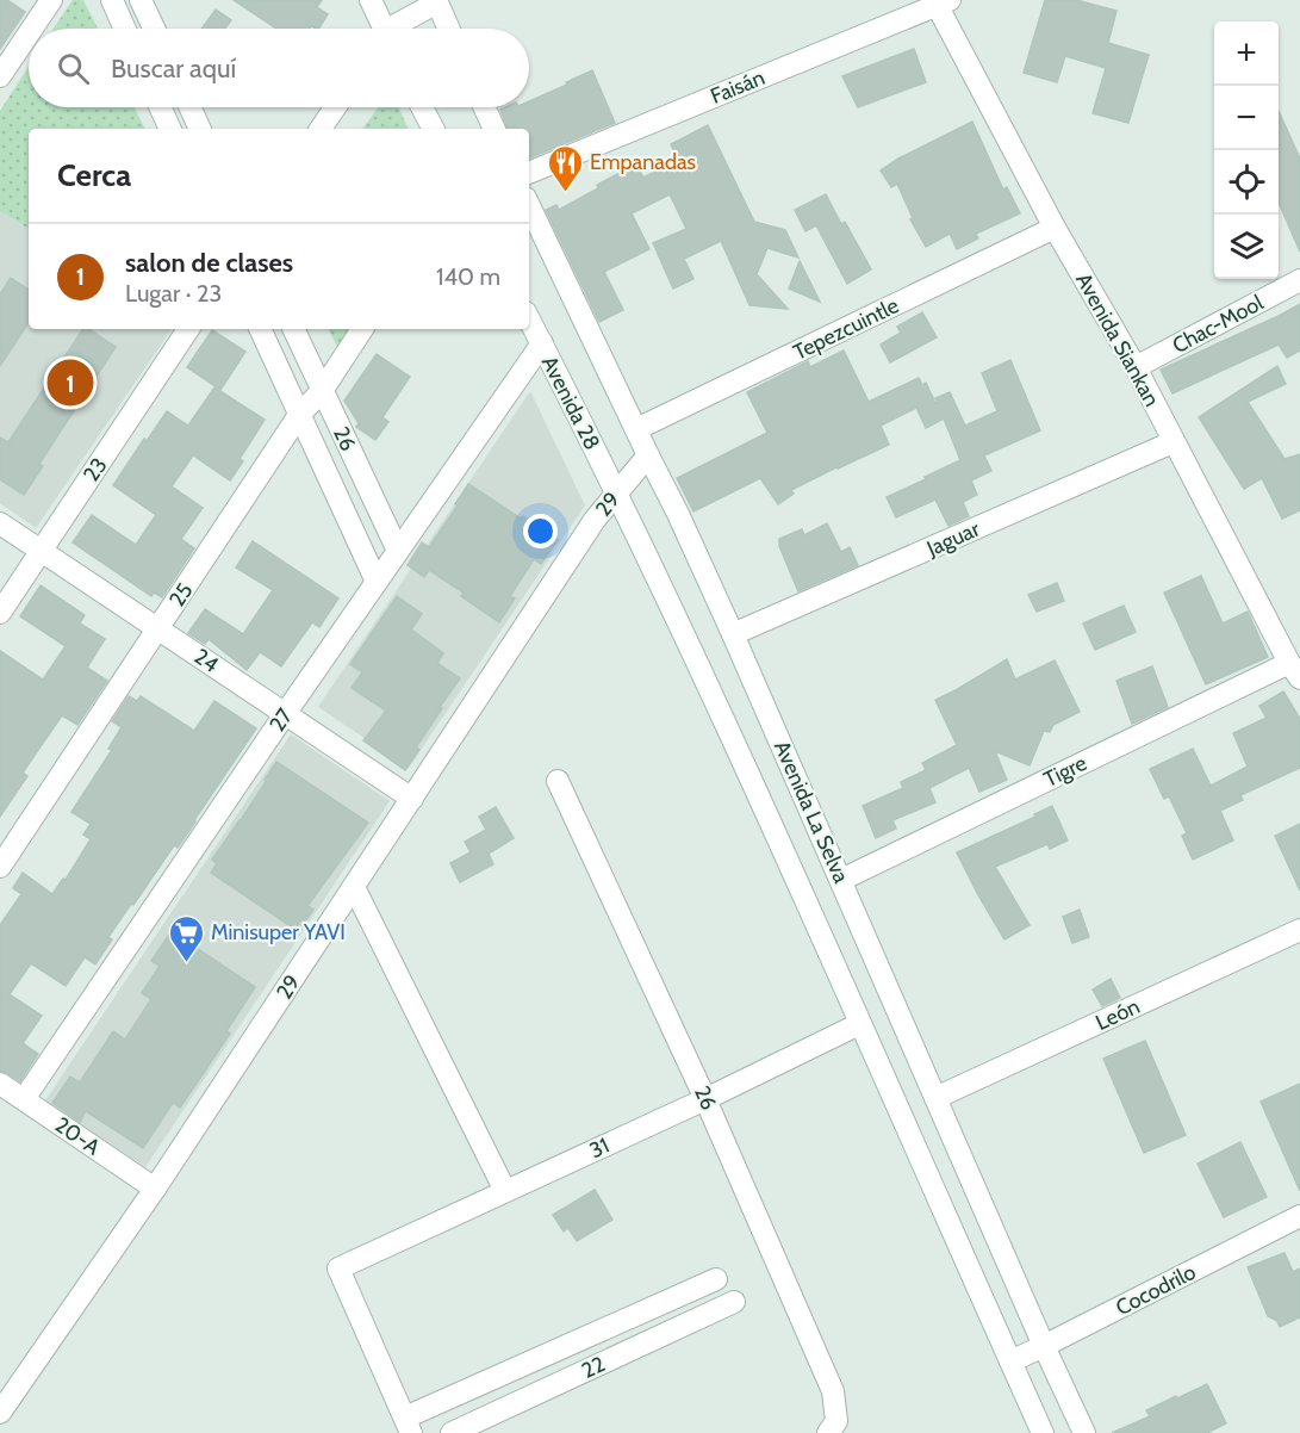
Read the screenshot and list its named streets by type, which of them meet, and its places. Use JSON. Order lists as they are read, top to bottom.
{
  "streets": {
    "street": [
      "Faisán",
      "Chac-Mool",
      "Tepezcuintle",
      "Avenida Siankan",
      "Avenida 28",
      "26",
      "23",
      "29",
      "Jaguar",
      "25",
      "24",
      "27",
      "Tigre",
      "Avenida La Selva",
      "León",
      "20-A",
      "31",
      "Cocodrilo",
      "22"
    ]
  },
  "crossings": [
    ["Faisán", "Avenida Siankan"],
    ["Chac-Mool", "Avenida Siankan"],
    ["Tepezcuintle", "Avenida Siankan"],
    ["Tepezcuintle", "Avenida La Selva"],
    ["Avenida Siankan", "Jaguar"],
    ["Avenida Siankan", "Tigre"],
    ["Avenida 28", "29"],
    ["Avenida 28", "27"],
    ["Avenida 28", "Avenida La Selva"],
    ["26", "25"],
    ["26", "27"],
    ["26", "31"],
    ["23", "24"],
    ["29", "24"],
    ["29", "Avenida La Selva"],
    ["29", "20-A"],
    ["Jaguar", "Avenida La Selva"],
    ["25", "24"],
    ["24", "27"],
    ["27", "20-A"],
    ["Tigre", "Avenida La Selva"],
    ["Avenida La Selva", "León"],
    ["Avenida La Selva", "31"],
    ["Avenida La Selva", "Cocodrilo"]
  ],
  "places": {
    "restaurant": ["Empanadas"],
    "supermarket": ["Minisuper YAVI"]
  },
  "page": {
    "map_buttons": ["+", "−"],
    "search": "Buscar aquí",
    "heading": "Cerca",
    "list": [
      {
        "mark": "1",
        "name": "salon de clases",
        "note": "Lugar · 23",
        "value": "140 m"
      }
    ],
    "pins": "1"
  }
}
